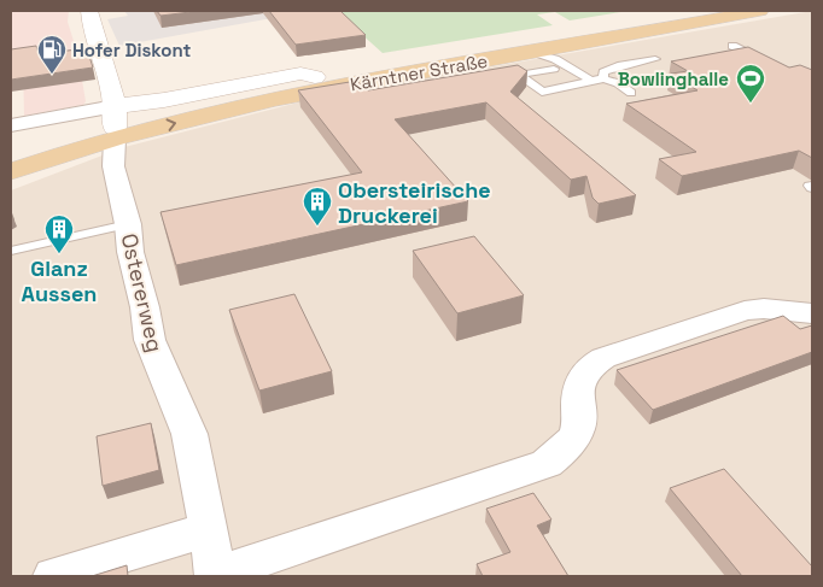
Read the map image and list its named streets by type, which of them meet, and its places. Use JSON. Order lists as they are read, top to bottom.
{
  "streets": {
    "main road": ["Kärntner Straße"],
    "street": ["Ostererweg"]
  },
  "crossings": [
    ["Kärntner Straße", "Ostererweg"]
  ],
  "places": {
    "fuel station": ["Hofer Diskont"],
    "sports": ["Bowlinghalle"],
    "building": ["Obersteirische Druckerei", "Glanz Aussen"]
  }
}
